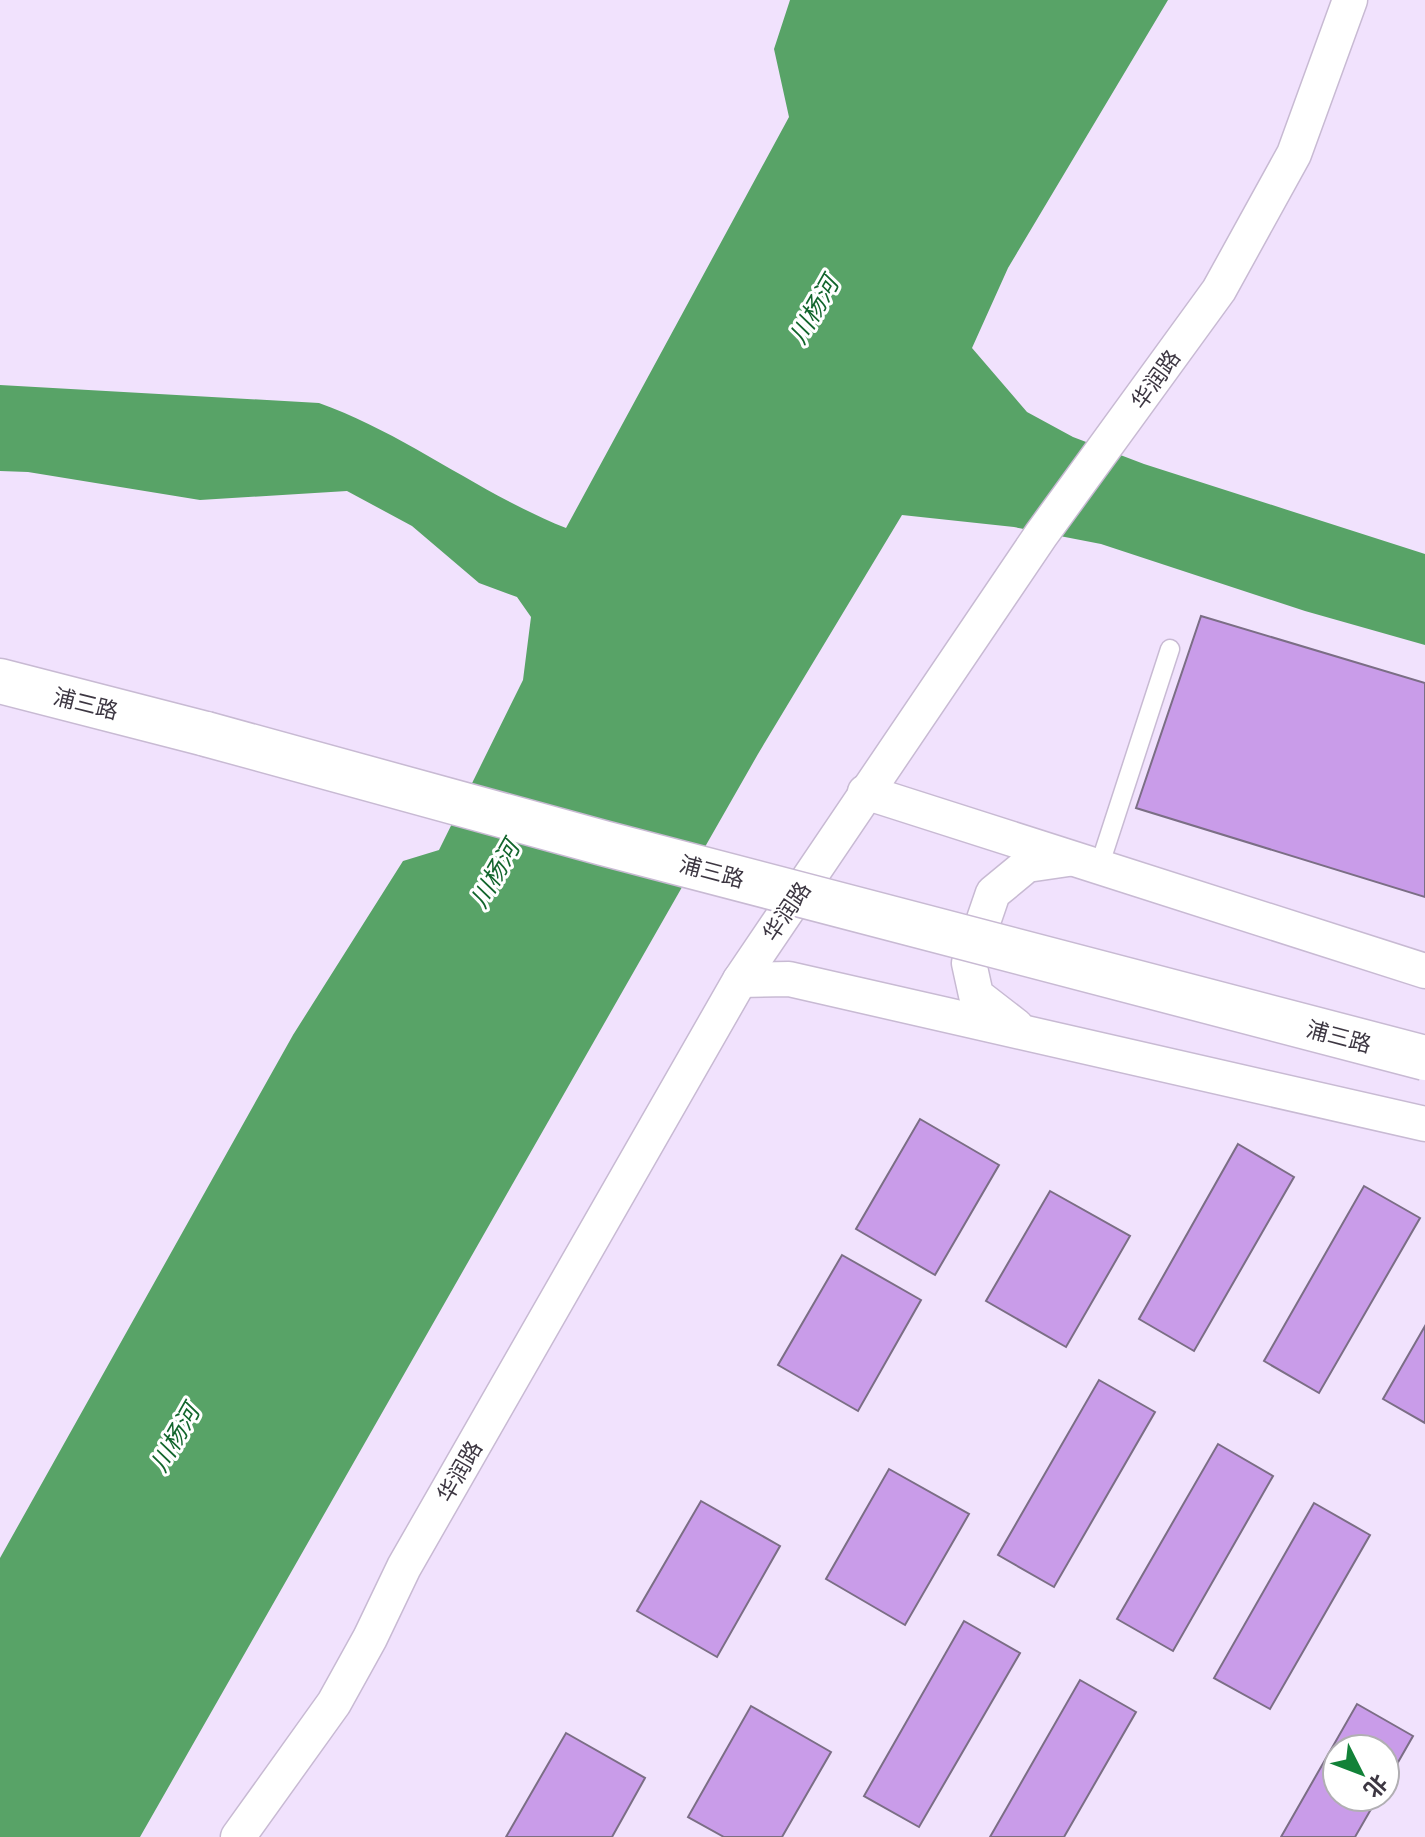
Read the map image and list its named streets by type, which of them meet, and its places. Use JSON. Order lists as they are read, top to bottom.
{
  "streets": {
    "main road": ["浦三路"],
    "street": ["华润路"]
  },
  "water": ["川杨河"],
  "north": "bottom right"
}
